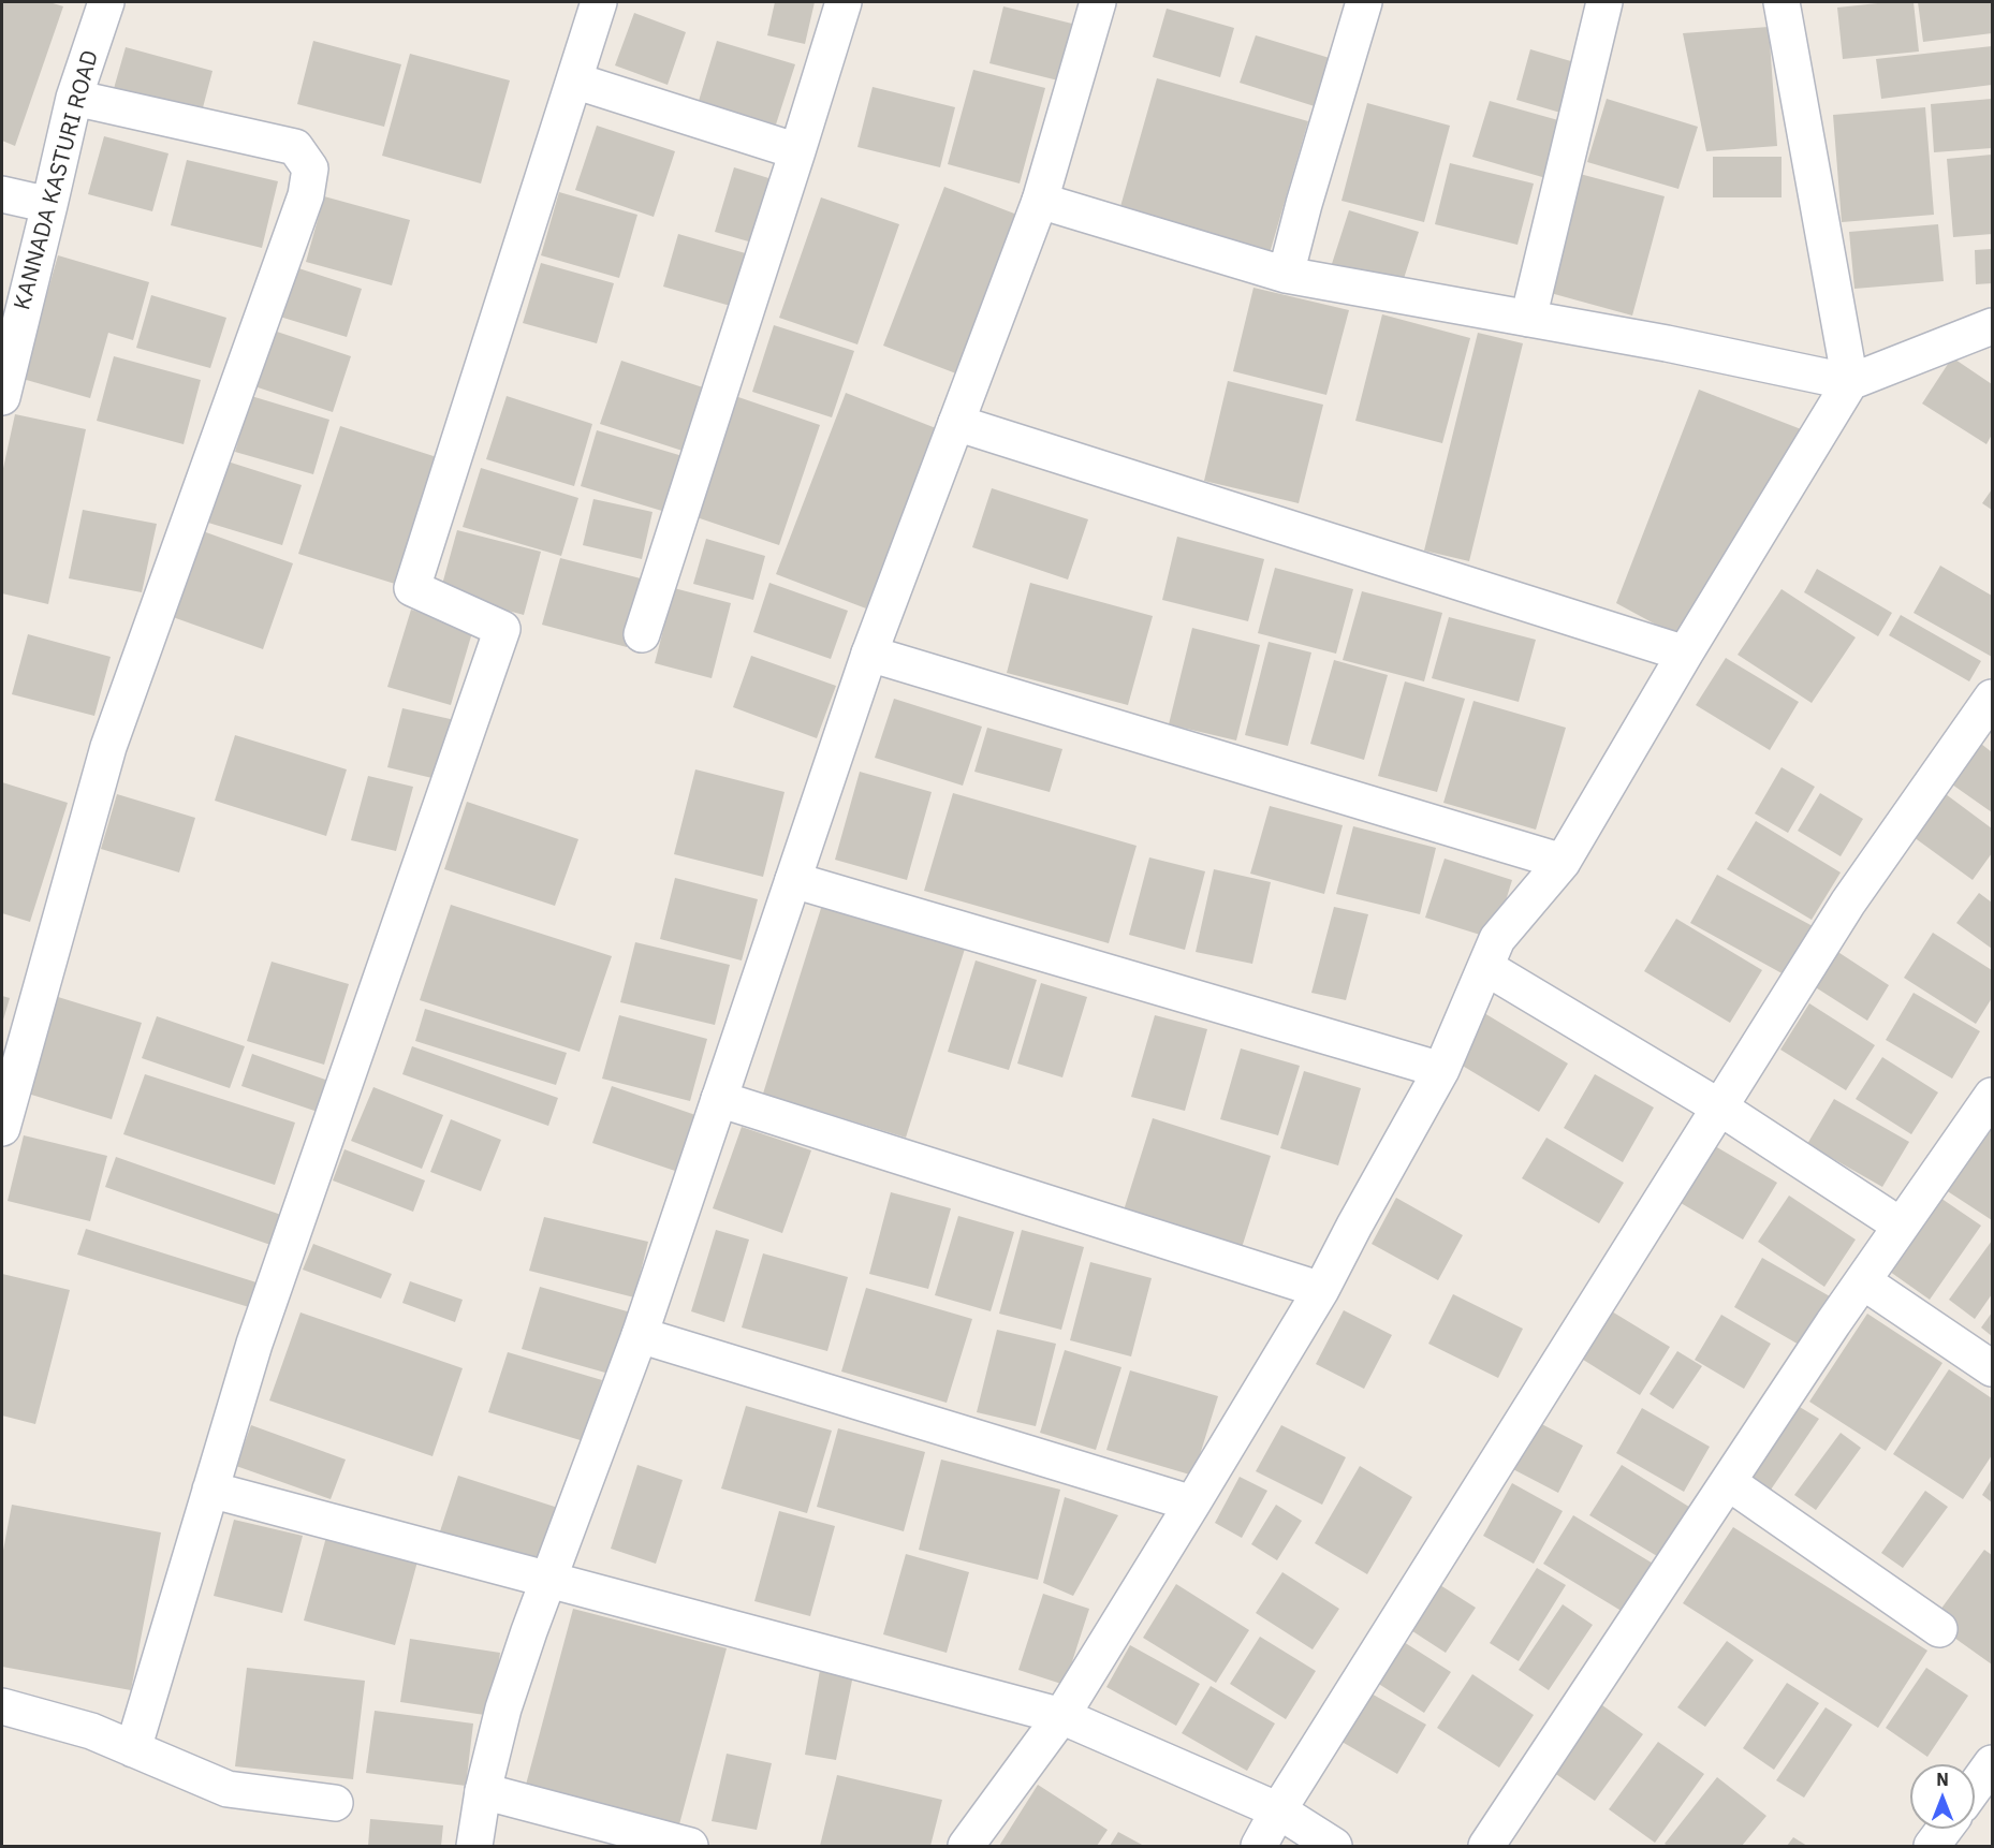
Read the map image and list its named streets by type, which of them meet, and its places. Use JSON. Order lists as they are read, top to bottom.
{
  "streets": {
    "street": ["KANNADA KASTURI ROAD"]
  },
  "north": "top"
}
